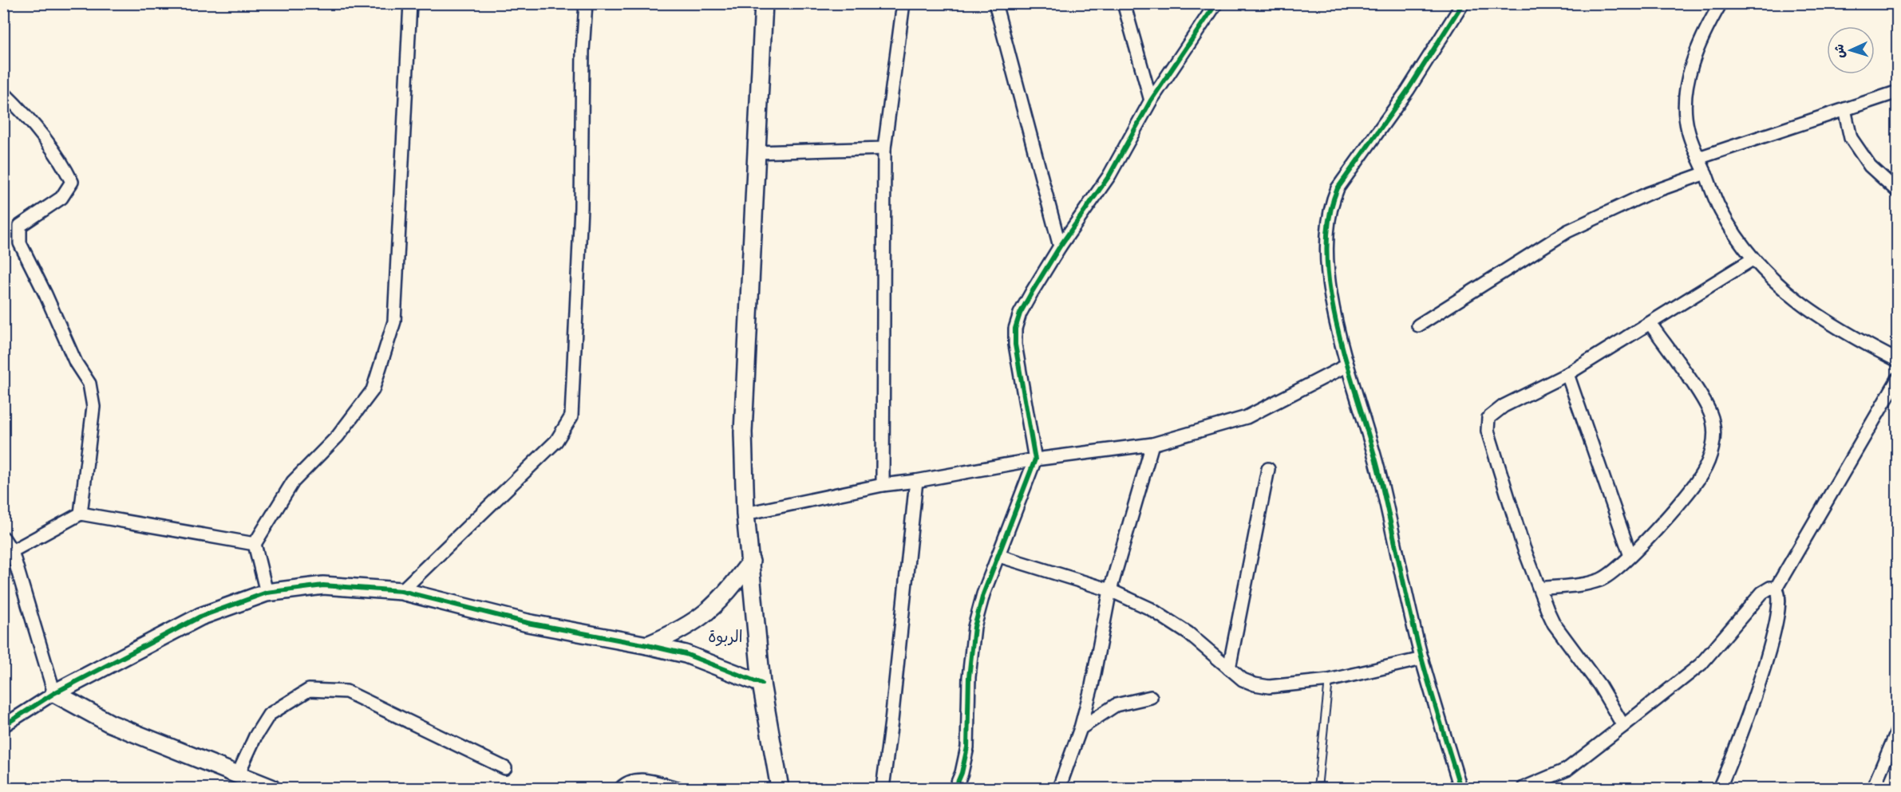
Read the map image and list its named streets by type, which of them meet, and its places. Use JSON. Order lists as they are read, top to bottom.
{
  "districts": ["الربوة"],
  "north": "left"
}
